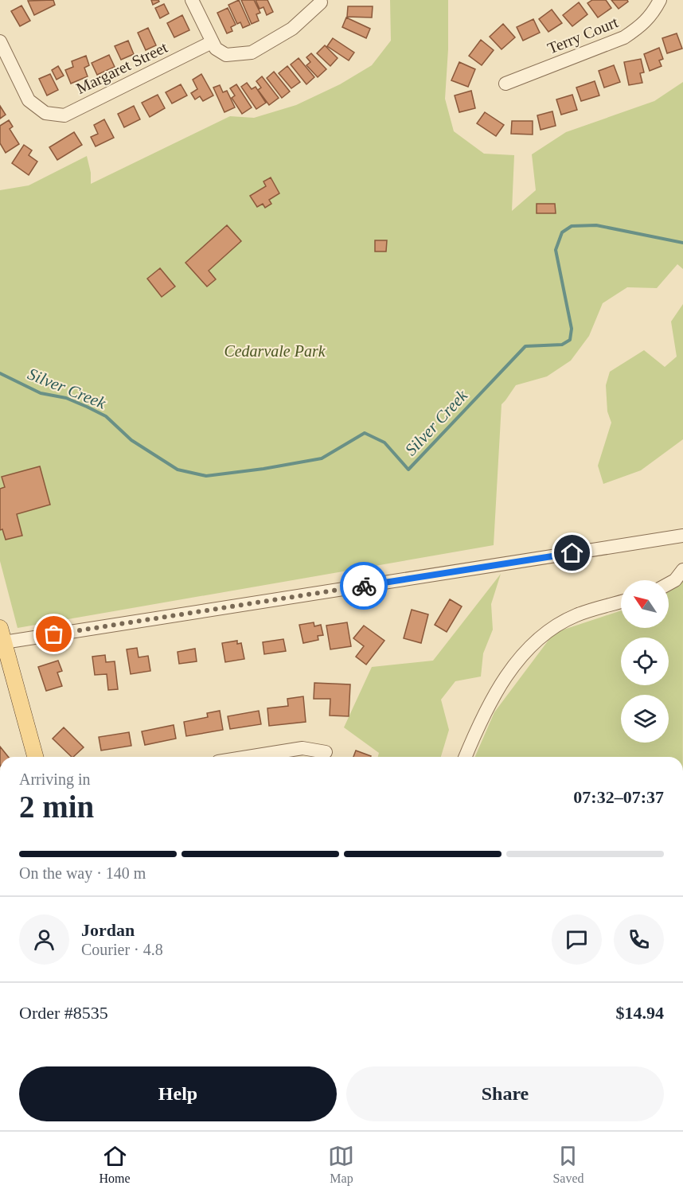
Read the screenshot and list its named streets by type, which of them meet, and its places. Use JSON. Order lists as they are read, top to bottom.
{
  "streets": {
    "street": ["Terry Court", "Margaret Street"]
  },
  "water": ["Silver Creek"],
  "parks": ["Cedarvale Park"],
  "north": "top left",
  "page": {
    "heading": ["2 min", "Arriving in", "07:32–07:37"],
    "panel": [
      "Jordan",
      "Courier · 4.8",
      "Order #8535",
      "$14.94"
    ],
    "bar": "On the way · 140 m",
    "buttons": ["Help", "Share"],
    "tabs": ["Home", "Map", "Saved"]
  }
}
